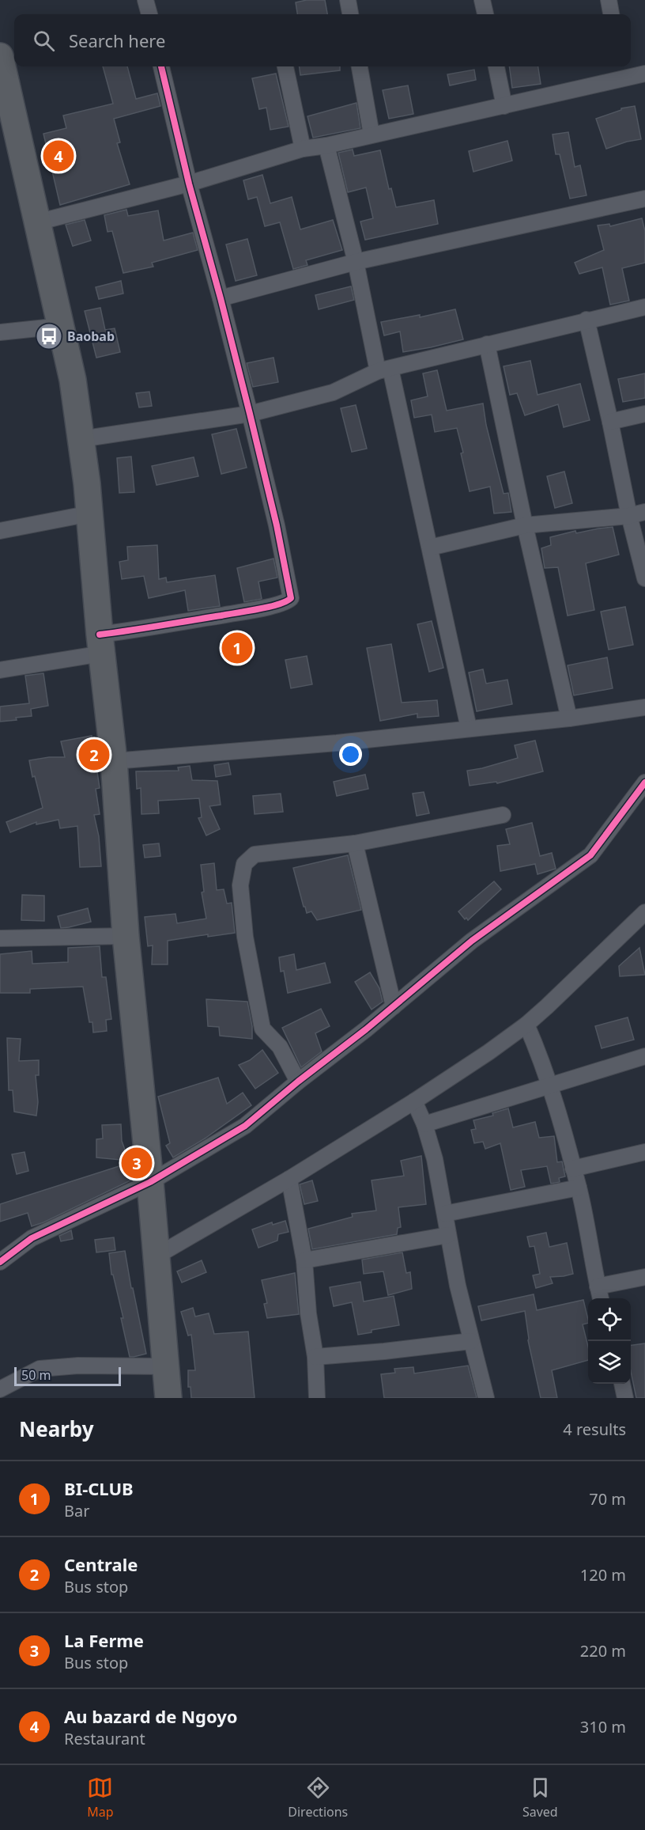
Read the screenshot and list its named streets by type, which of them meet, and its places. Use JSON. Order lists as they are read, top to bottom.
{
  "places": {
    "bus stop": ["Baobab"]
  },
  "scale_bar": "50 m",
  "page": {
    "search": "Search here",
    "pins": [
      "4",
      "1",
      "2",
      "3"
    ],
    "scale": "50 m",
    "heading": ["Nearby", "4 results"],
    "list": [
      {
        "mark": "1",
        "name": "BI-CLUB",
        "note": "Bar",
        "value": "70 m"
      },
      {
        "mark": "2",
        "name": "Centrale",
        "note": "Bus stop",
        "value": "120 m"
      },
      {
        "mark": "3",
        "name": "La Ferme",
        "note": "Bus stop",
        "value": "220 m"
      },
      {
        "mark": "4",
        "name": "Au bazard de Ngoyo",
        "note": "Restaurant",
        "value": "310 m"
      }
    ],
    "nav": ["Map", "Directions", "Saved"]
  }
}
